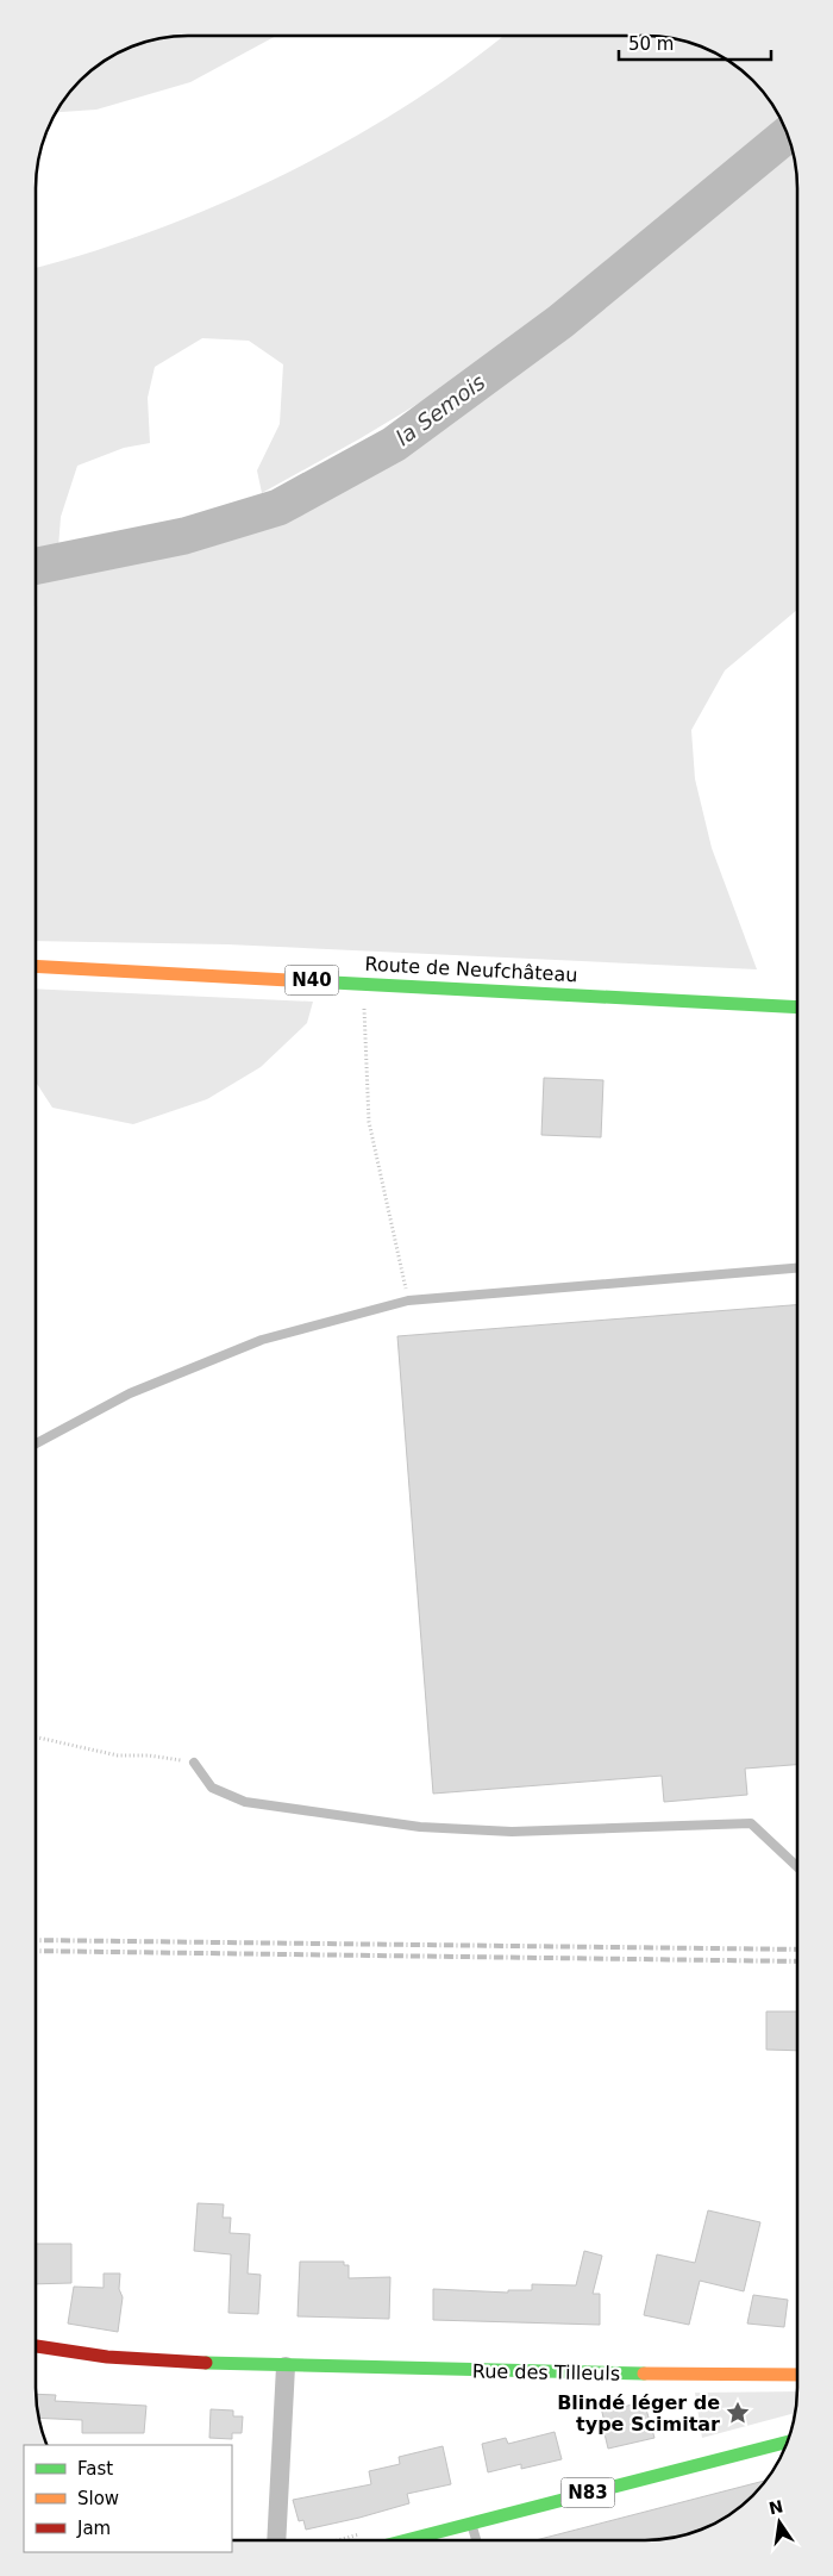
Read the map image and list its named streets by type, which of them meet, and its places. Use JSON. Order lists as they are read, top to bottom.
{
  "streets": {
    "main road": [
      "Route de Neufchâteau",
      "N40",
      "Rue des Tilleuls",
      "N83"
    ]
  },
  "water": ["la Semois"],
  "places": {
    "place": ["Blindé léger de type Scimitar"]
  },
  "legend": ["Fast", "Slow", "Jam"],
  "scale_bar": "50 m",
  "north": "top"
}
